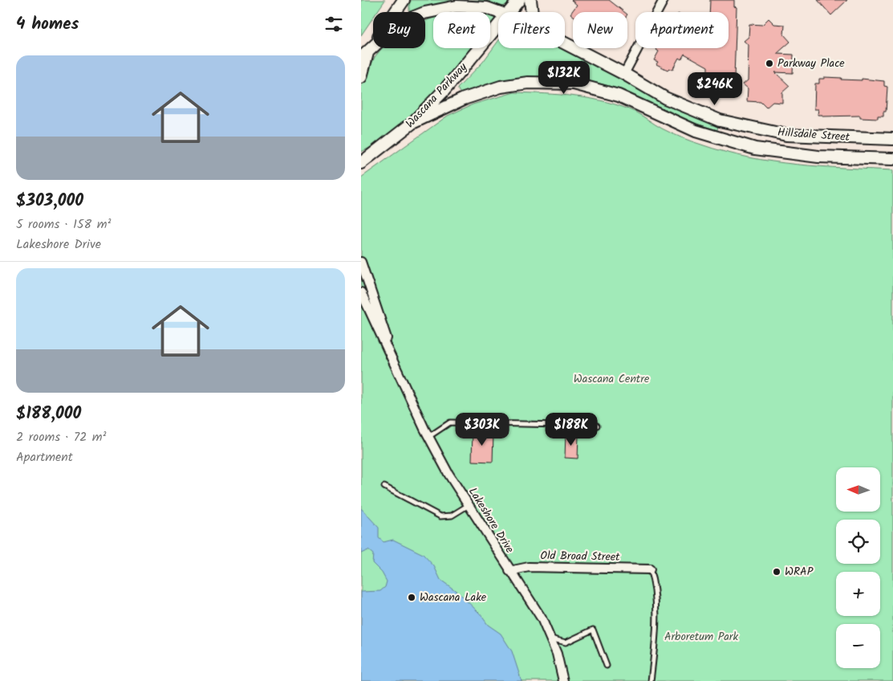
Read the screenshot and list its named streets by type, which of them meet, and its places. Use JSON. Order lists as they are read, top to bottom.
{
  "streets": {
    "street": [
      "Wascana Parkway",
      "Hillsdale Street",
      "Lakeshore Drive",
      "Old Broad Street"
    ]
  },
  "crossings": [
    ["Wascana Parkway", "Hillsdale Street"],
    ["Lakeshore Drive", "Old Broad Street"]
  ],
  "parks": ["Wascana Centre", "Arboretum Park"],
  "places": ["Parkway Place", "WRAP", "Wascana Lake"],
  "north": "left",
  "page": {
    "heading": "4 homes",
    "chip": [
      "Buy",
      "Rent",
      "Filters",
      "New",
      "Apartment"
    ],
    "list": [
      {
        "name": "$303,000",
        "note": "5 rooms · 158 m² · Lakeshore Drive"
      },
      {
        "name": "$188,000",
        "note": "2 rooms · 72 m² · Apartment"
      }
    ],
    "price": [
      "$132K",
      "$246K",
      "$303K",
      "$188K"
    ],
    "map_buttons": ["+", "−"]
  }
}
